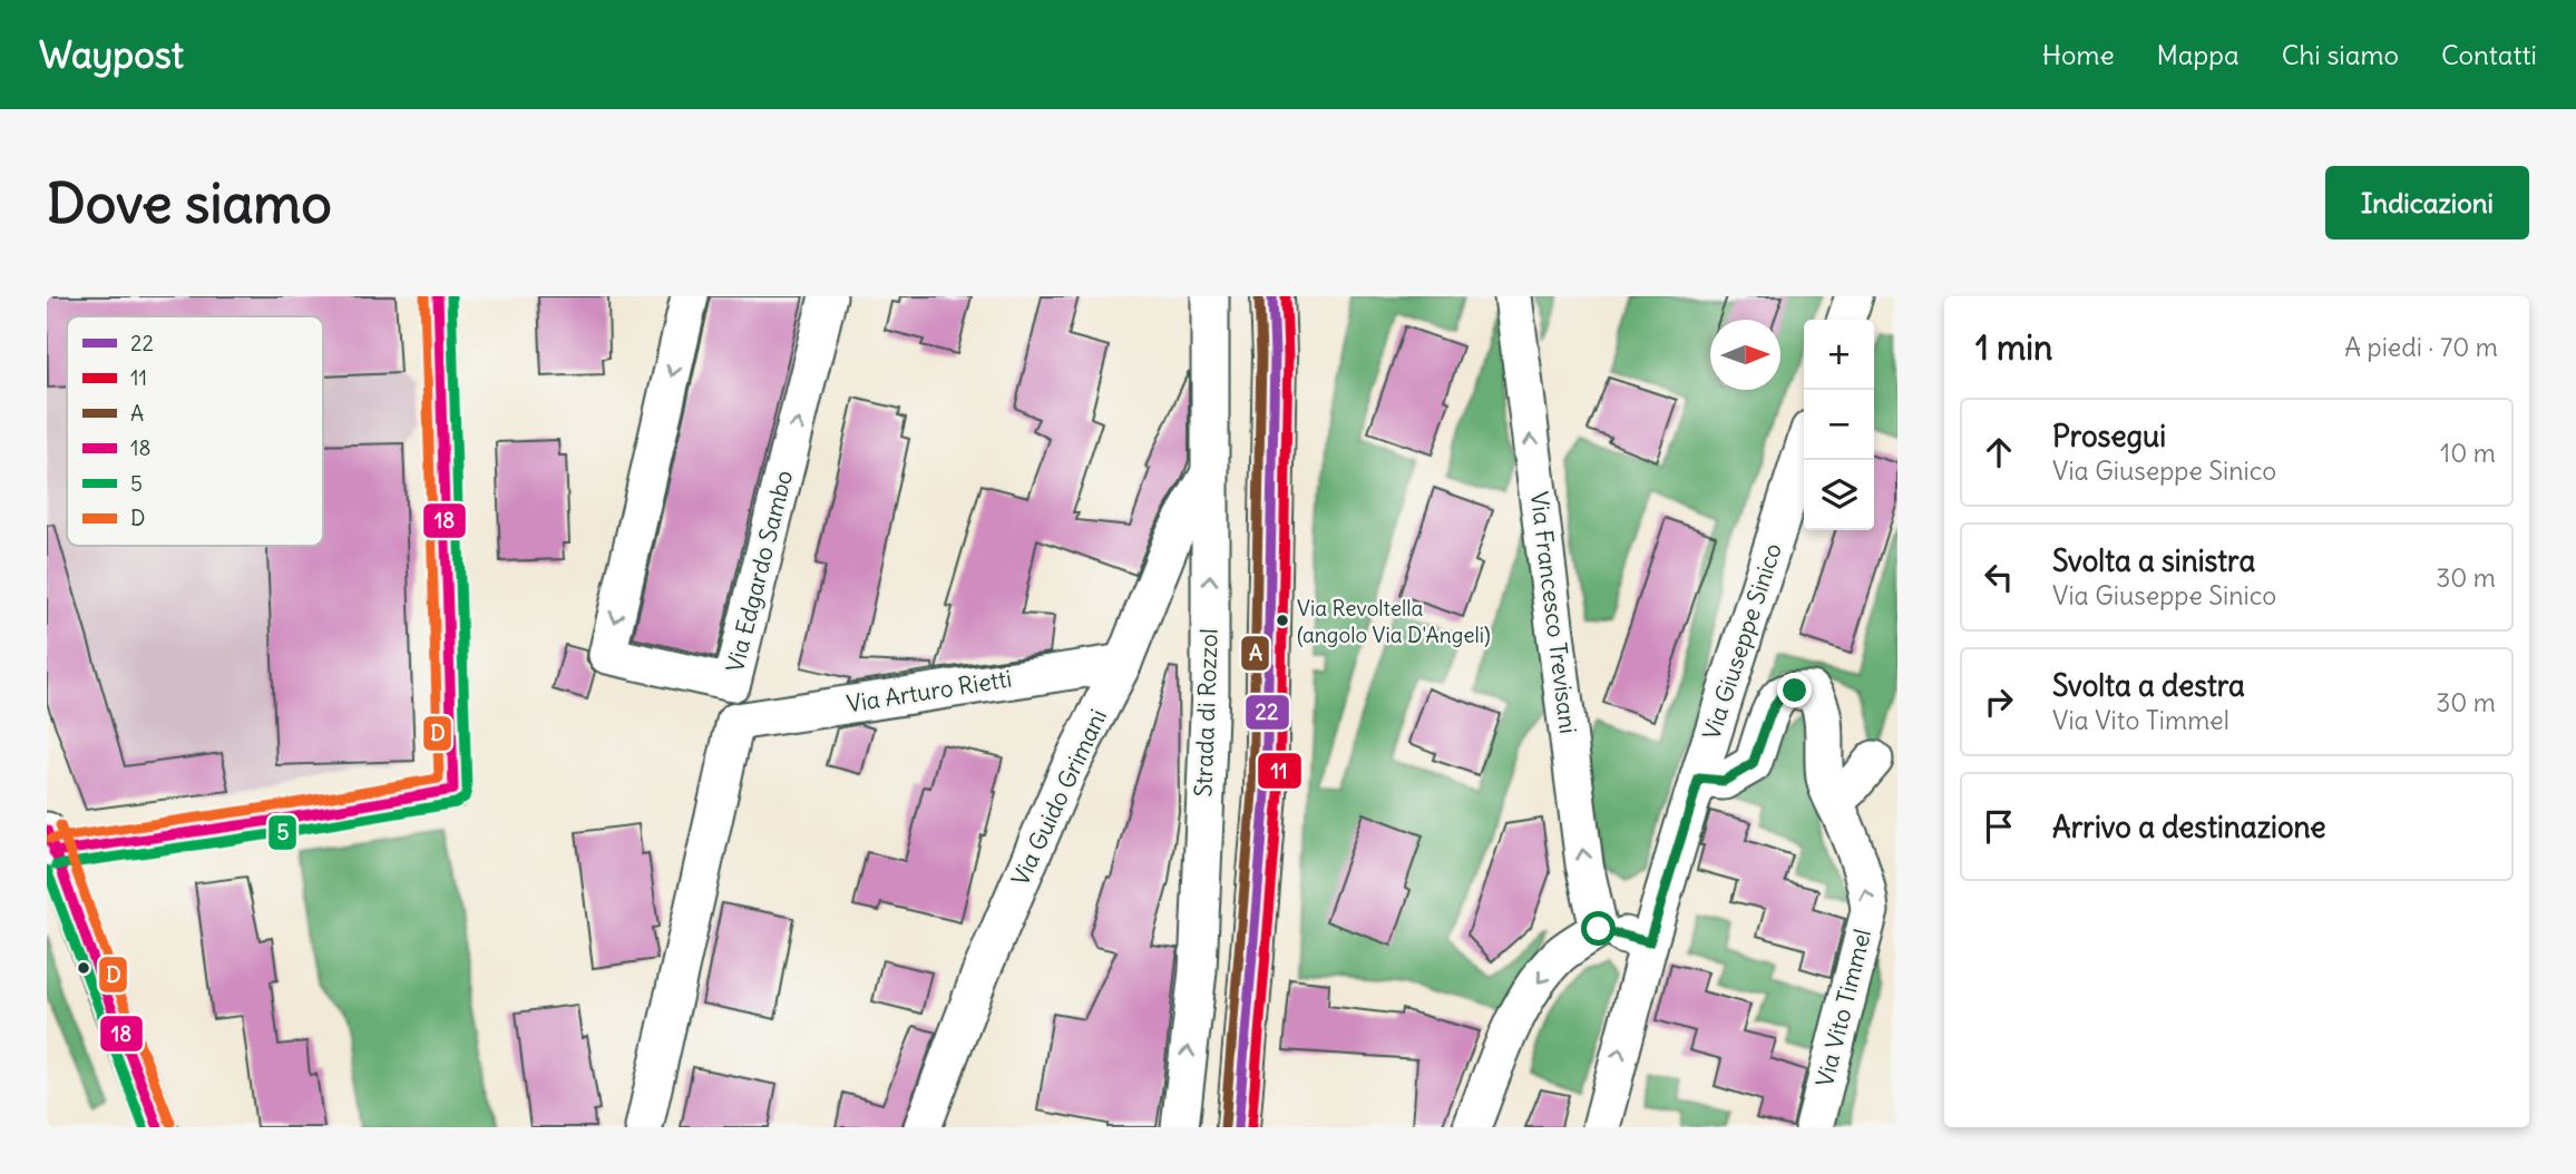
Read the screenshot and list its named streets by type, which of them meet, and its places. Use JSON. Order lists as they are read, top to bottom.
{
  "streets": {
    "street": [
      "Via Edgardo Sambo",
      "Via Francesco Trevisani",
      "Via Giuseppe Sinico",
      "Via Arturo Rietti",
      "Strada di Rozzol",
      "Via Guido Grimani",
      "Via Vito Timmel"
    ]
  },
  "crossings": [
    ["Via Giuseppe Sinico", "Via Vito Timmel"],
    ["Via Arturo Rietti", "Via Guido Grimani"],
    ["Strada di Rozzol", "Via Guido Grimani"]
  ],
  "one_way": ["Via Francesco Trevisani", "Strada di Rozzol", "Via Vito Timmel"],
  "places": ["Via Revoltella (angolo Via D'Angeli)"],
  "lines": [
    "transit line 22",
    "transit line 11",
    "transit line A",
    "transit line 18",
    "transit line 5",
    "transit line D"
  ],
  "legend": [
    "22",
    "11",
    "A",
    "18",
    "5",
    "D"
  ],
  "north": "right",
  "page": {
    "header": "Waypost",
    "nav": [
      "Home",
      "Mappa",
      "Chi siamo",
      "Contatti"
    ],
    "buttons": "Indicazioni",
    "title": "Dove siamo",
    "heading": ["1 min", "A piedi · 70 m"],
    "map_buttons": ["+", "−"],
    "list": [
      ["Prosegui", "Via Giuseppe Sinico", "10 m"],
      ["Svolta a sinistra", "Via Giuseppe Sinico", "30 m"],
      ["Svolta a destra", "Via Vito Timmel", "30 m"],
      "Arrivo a destinazione"
    ]
  }
}
